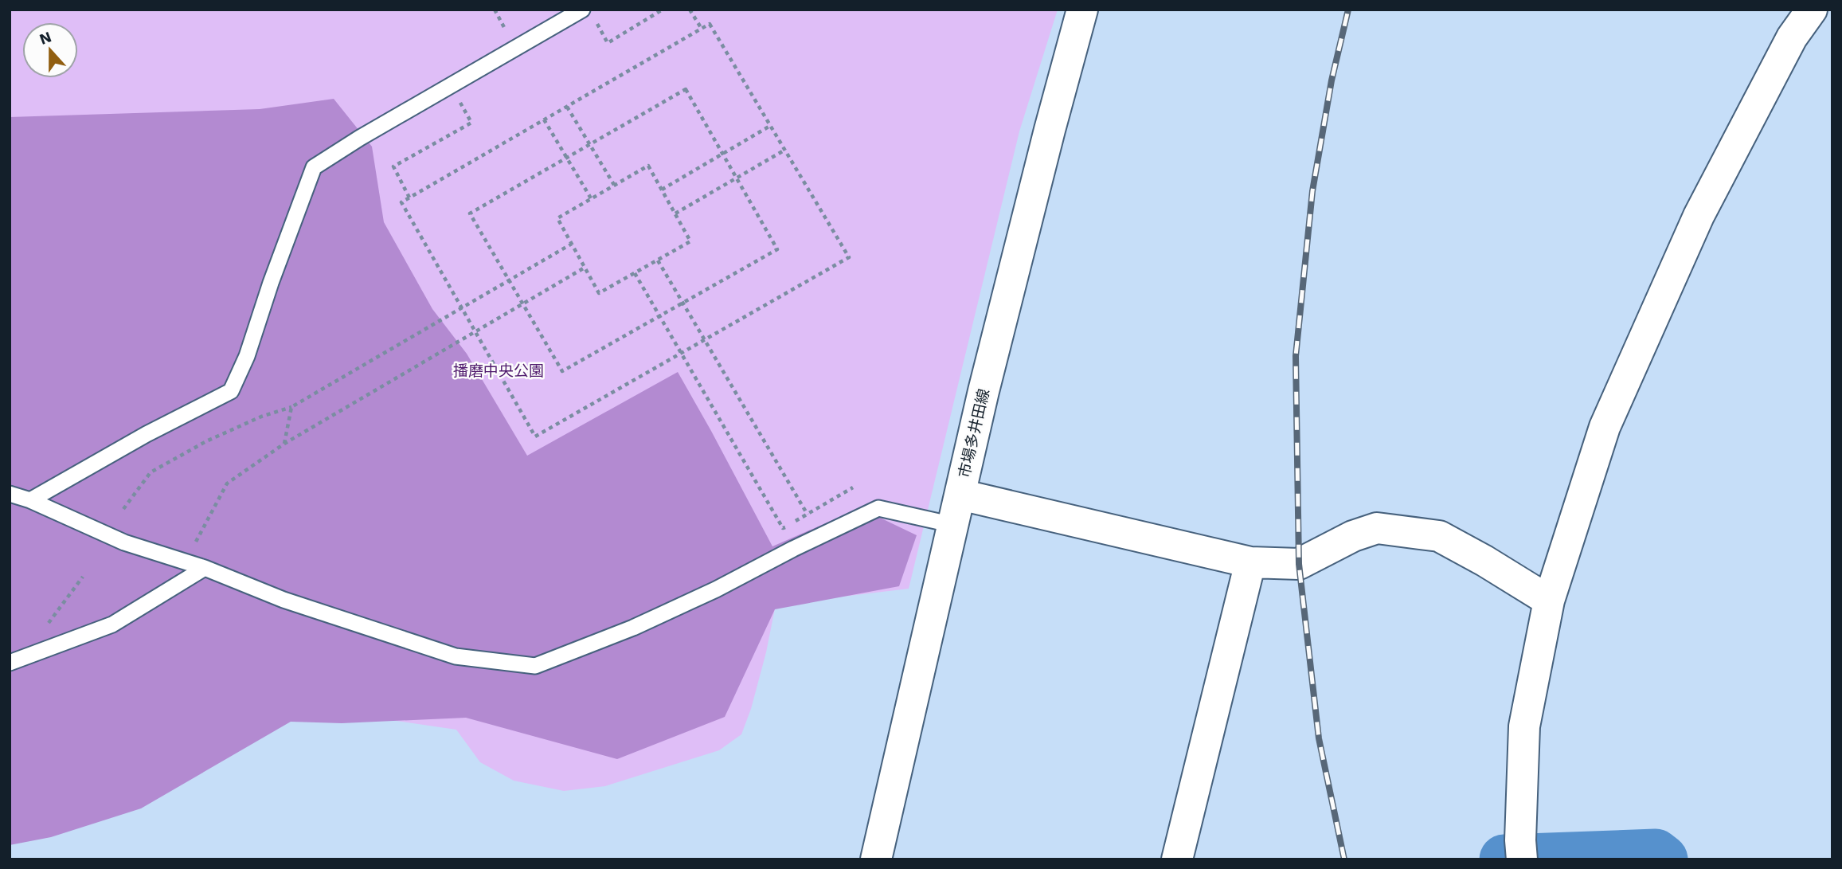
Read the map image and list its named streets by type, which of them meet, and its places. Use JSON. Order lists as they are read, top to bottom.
{
  "streets": {
    "street": ["市場多井田線"]
  },
  "parks": ["播磨中央公園"],
  "north": "top"
}
